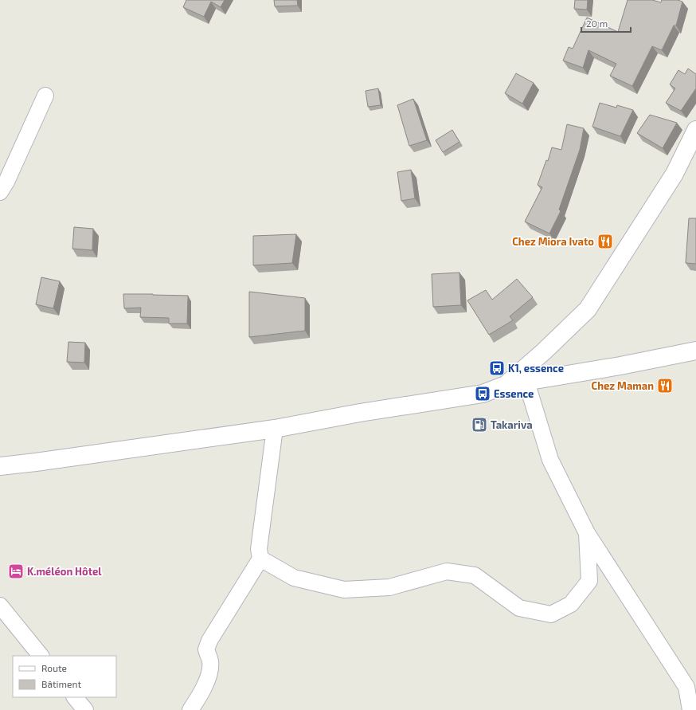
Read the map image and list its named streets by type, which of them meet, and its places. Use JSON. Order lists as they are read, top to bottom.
{
  "places": {
    "restaurant": ["Chez Miora Ivato", "Chez Maman"],
    "bus stop": ["K1, essence", "Essence"],
    "fuel station": ["Takariva"],
    "hotel": ["K.méléon Hôtel"]
  },
  "legend": ["Route", "Bâtiment"],
  "scale_bar": "20 m"
}
